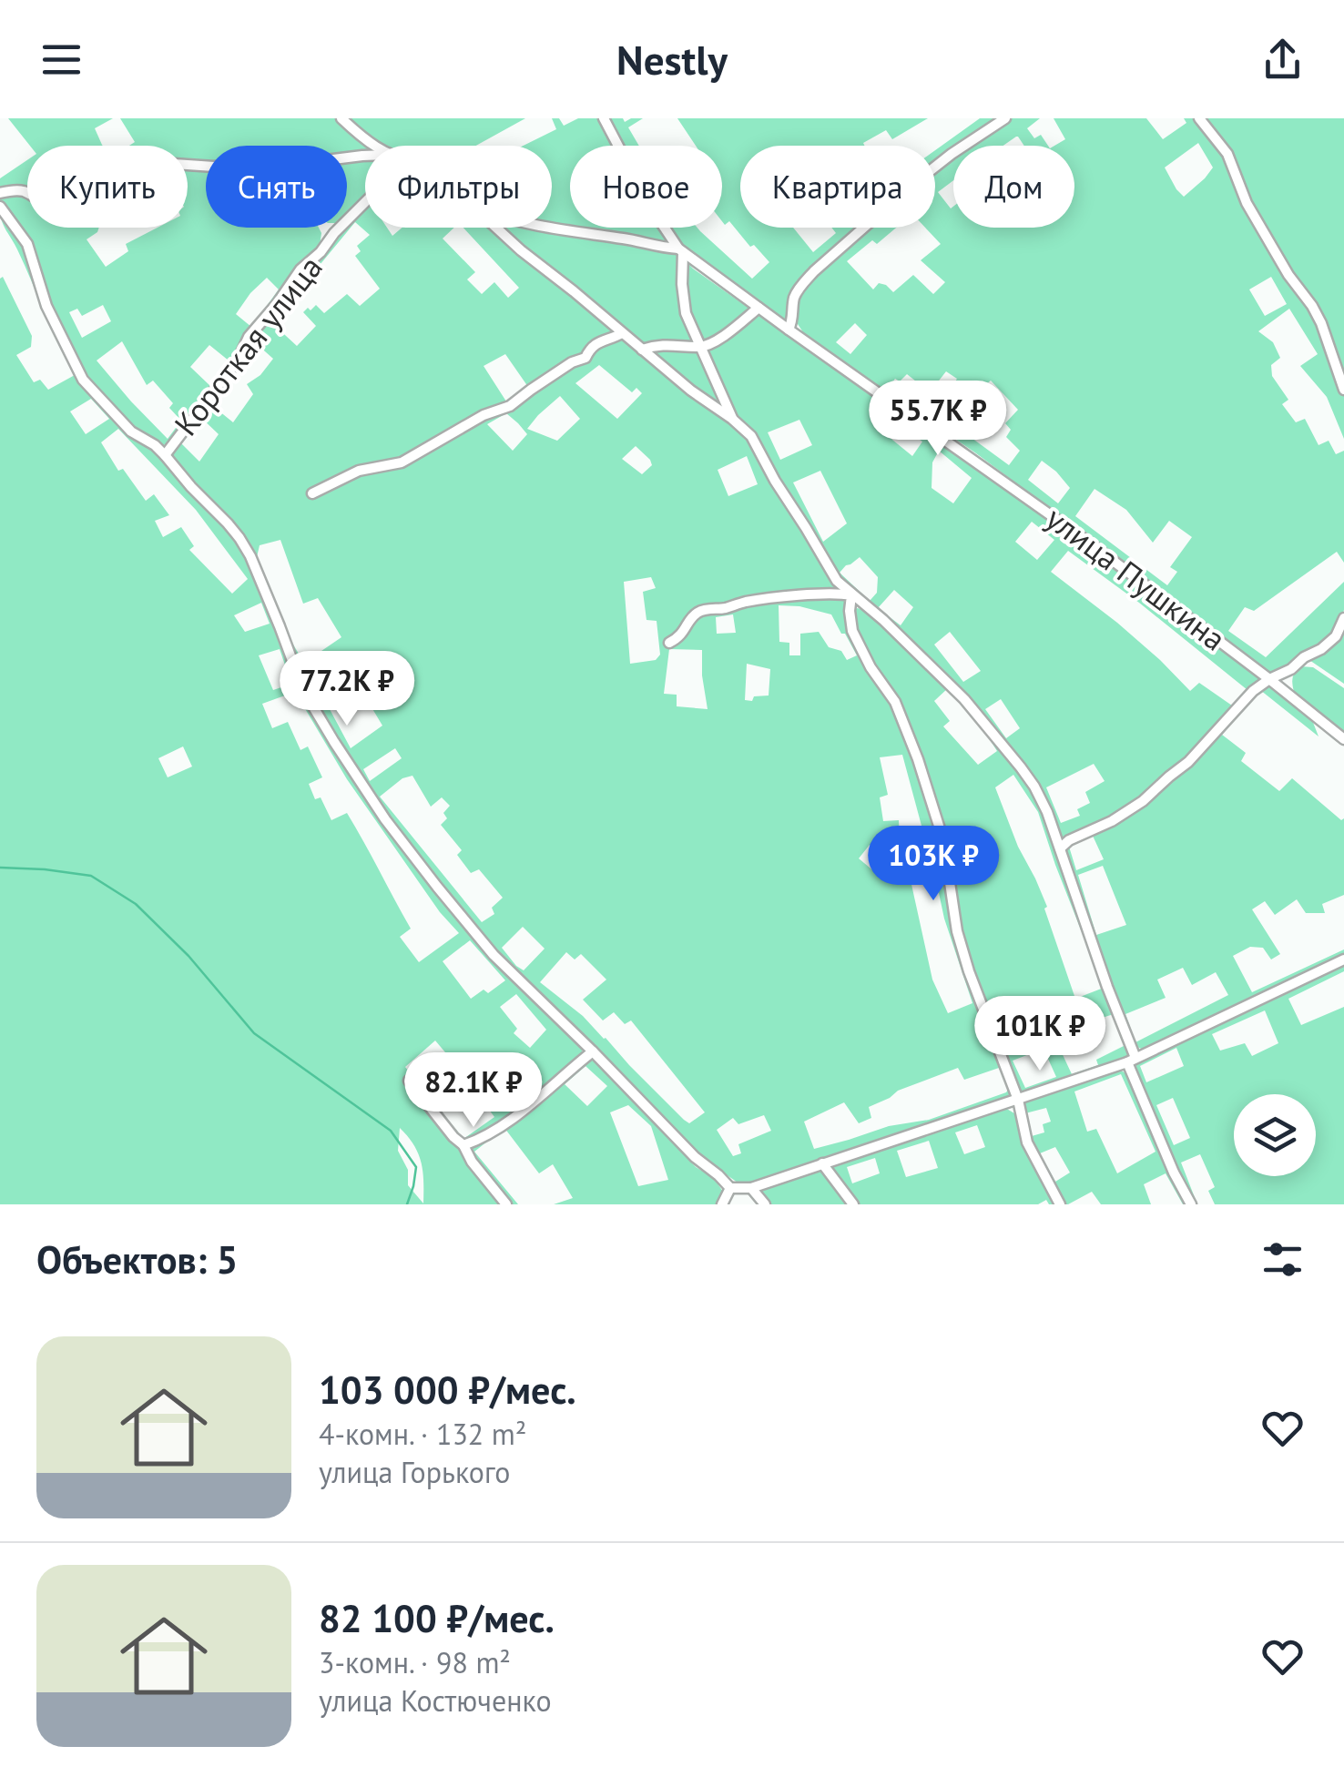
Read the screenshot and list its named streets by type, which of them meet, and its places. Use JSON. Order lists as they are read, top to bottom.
{
  "streets": {
    "street": ["Короткая улица", "улица Пушкина"]
  },
  "page": {
    "header": "Nestly",
    "chip": [
      "Купить",
      "Снять",
      "Фильтры",
      "Новое",
      "Квартира",
      "Дом"
    ],
    "price": [
      "55.7K ₽",
      "77.2K ₽",
      "103K ₽",
      "101K ₽",
      "82.1K ₽"
    ],
    "heading": "Объектов: 5",
    "list": [
      {
        "name": "103 000 ₽/мес.",
        "note": "4-комн. · 132 m² · улица Горького"
      },
      {
        "name": "82 100 ₽/мес.",
        "note": "3-комн. · 98 m² · улица Костюченко"
      }
    ]
  }
}
